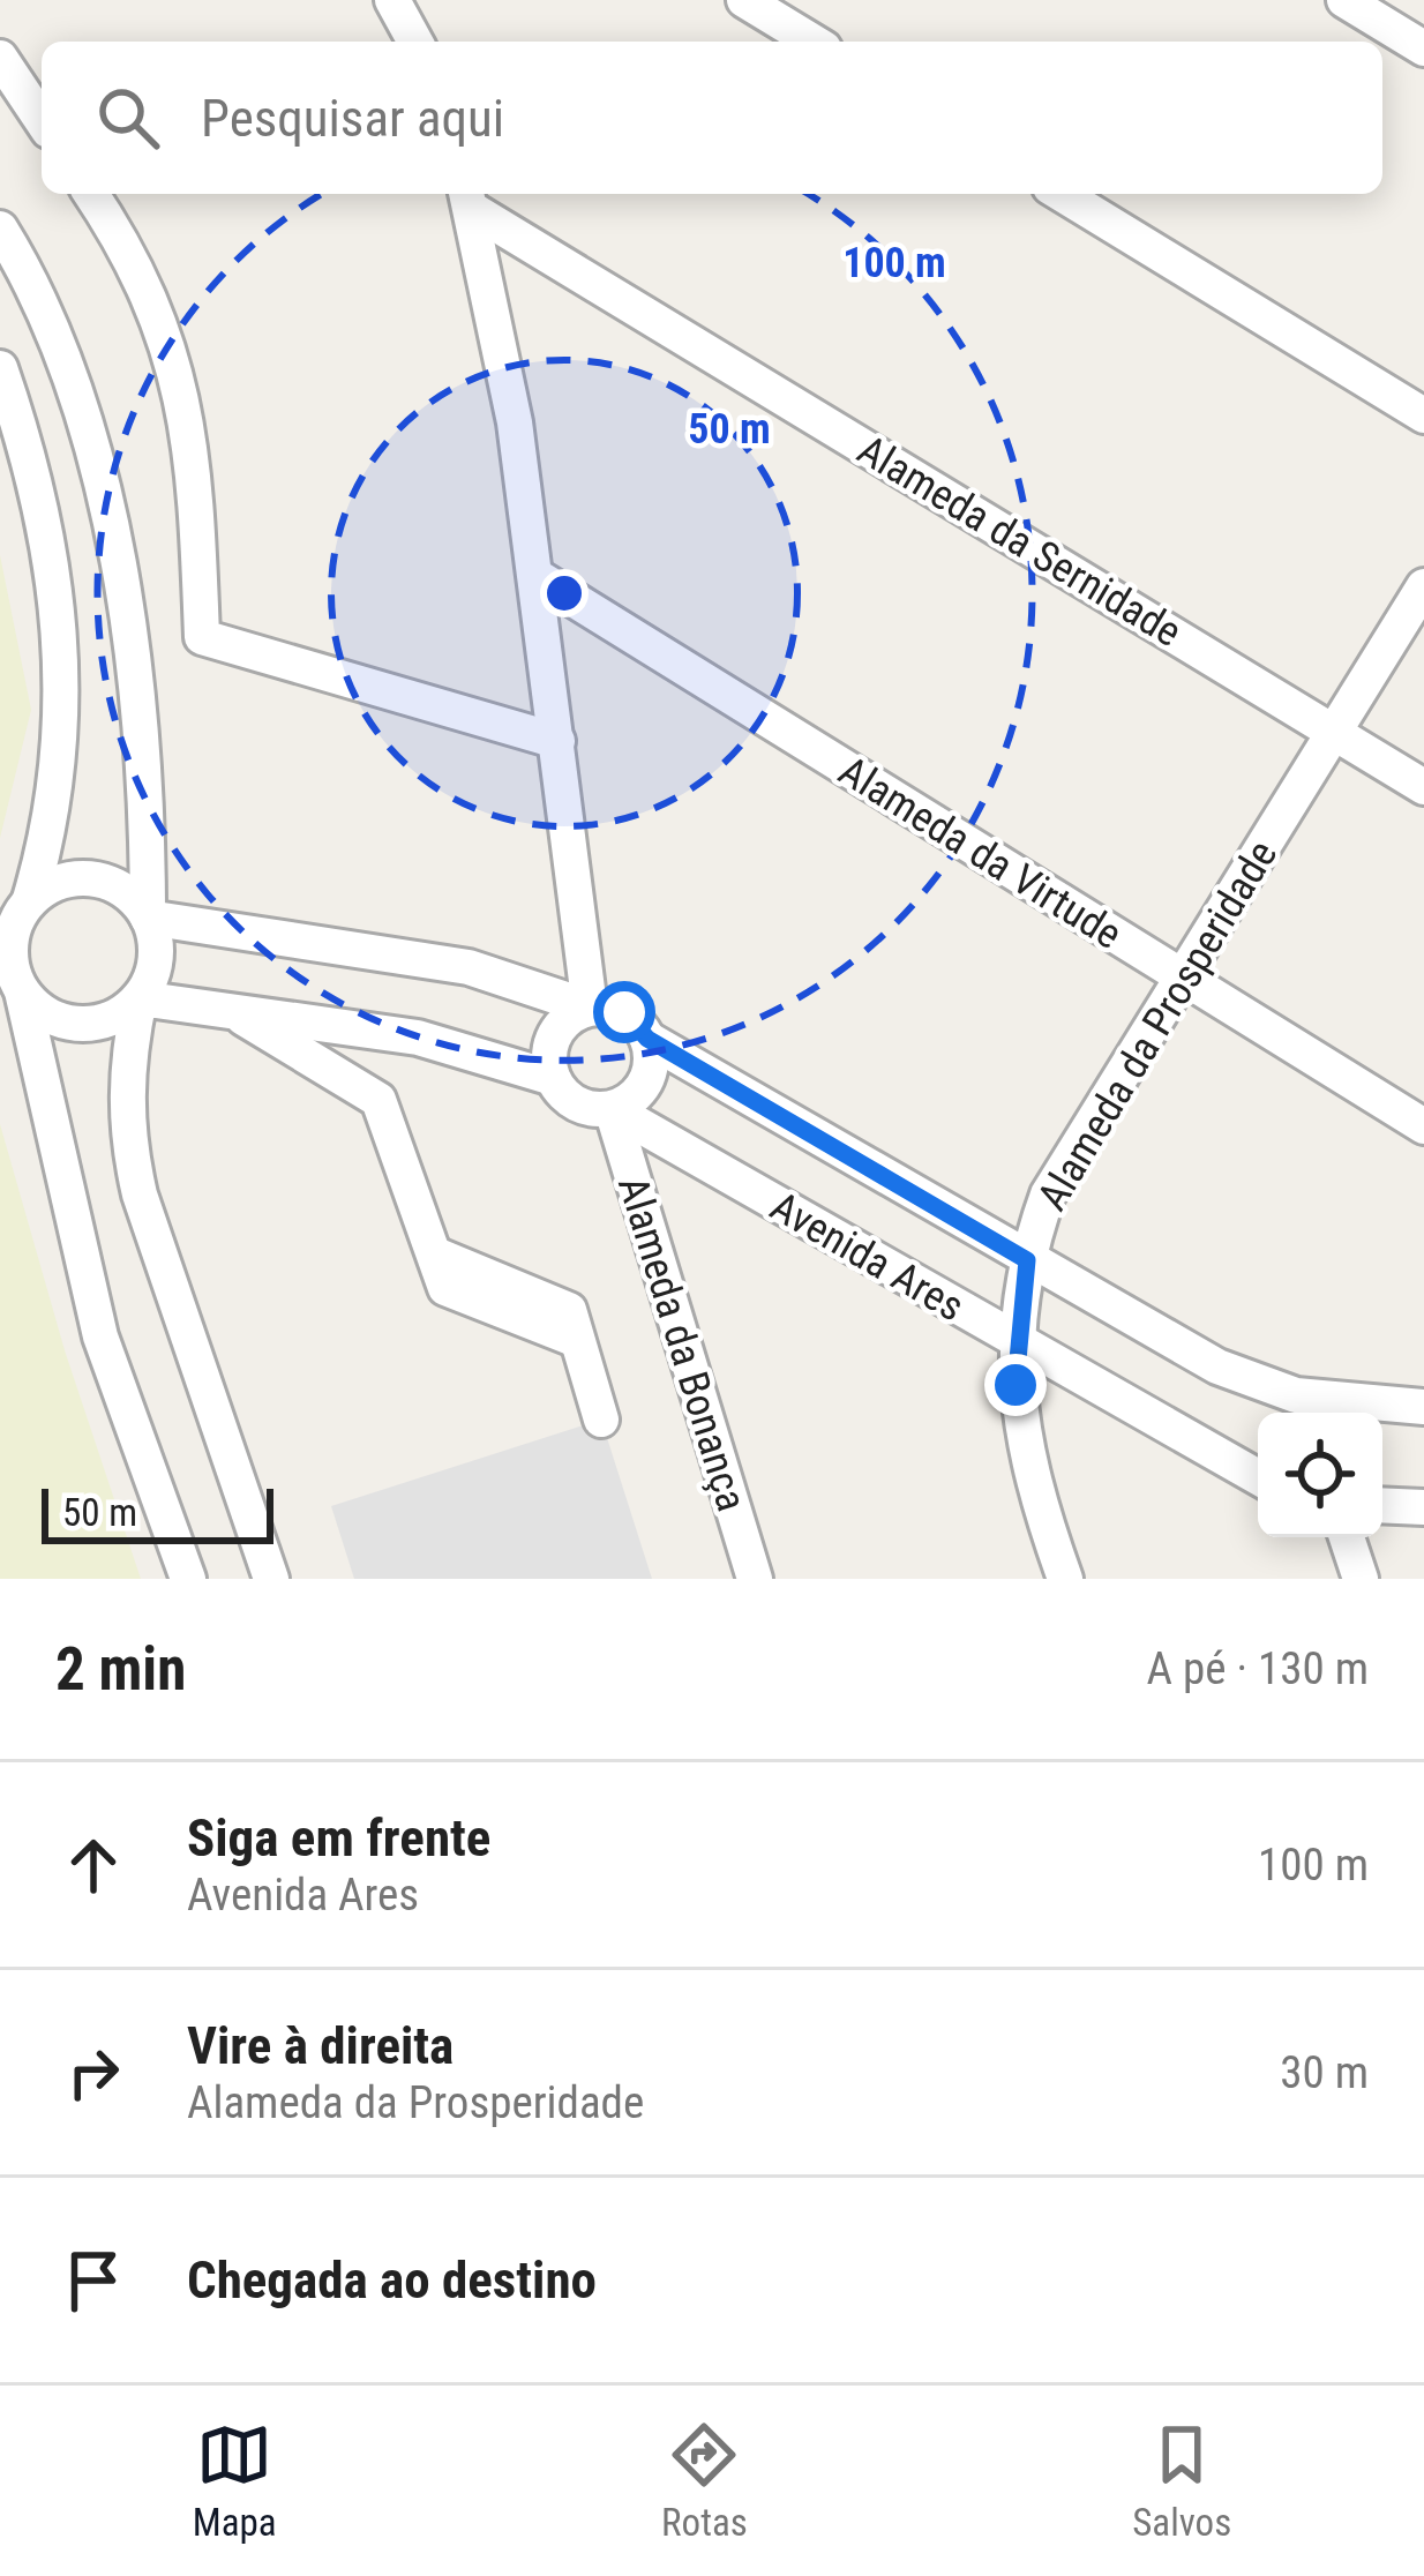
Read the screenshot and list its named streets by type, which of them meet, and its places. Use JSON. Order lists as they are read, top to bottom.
{
  "streets": {
    "street": [
      "Alameda da Sernidade",
      "Alameda da Virtude",
      "Alameda da Prosperidade",
      "Avenida Ares",
      "Alameda da Bonança"
    ]
  },
  "crossings": [
    ["Alameda da Sernidade", "Alameda da Prosperidade"],
    ["Alameda da Virtude", "Alameda da Prosperidade"],
    ["Alameda da Prosperidade", "Avenida Ares"],
    ["Avenida Ares", "Alameda da Bonança"]
  ],
  "scale_bar": "50 m",
  "page": {
    "search": "Pesquisar aqui",
    "scale": "50 m",
    "heading": ["2 min", "A pé · 130 m"],
    "list": [
      ["Siga em frente", "Avenida Ares", "100 m"],
      ["Vire à direita", "Alameda da Prosperidade", "30 m"],
      "Chegada ao destino"
    ],
    "nav": ["Mapa", "Rotas", "Salvos"]
  },
  "rings": ["100 m", "50 m"]
}
